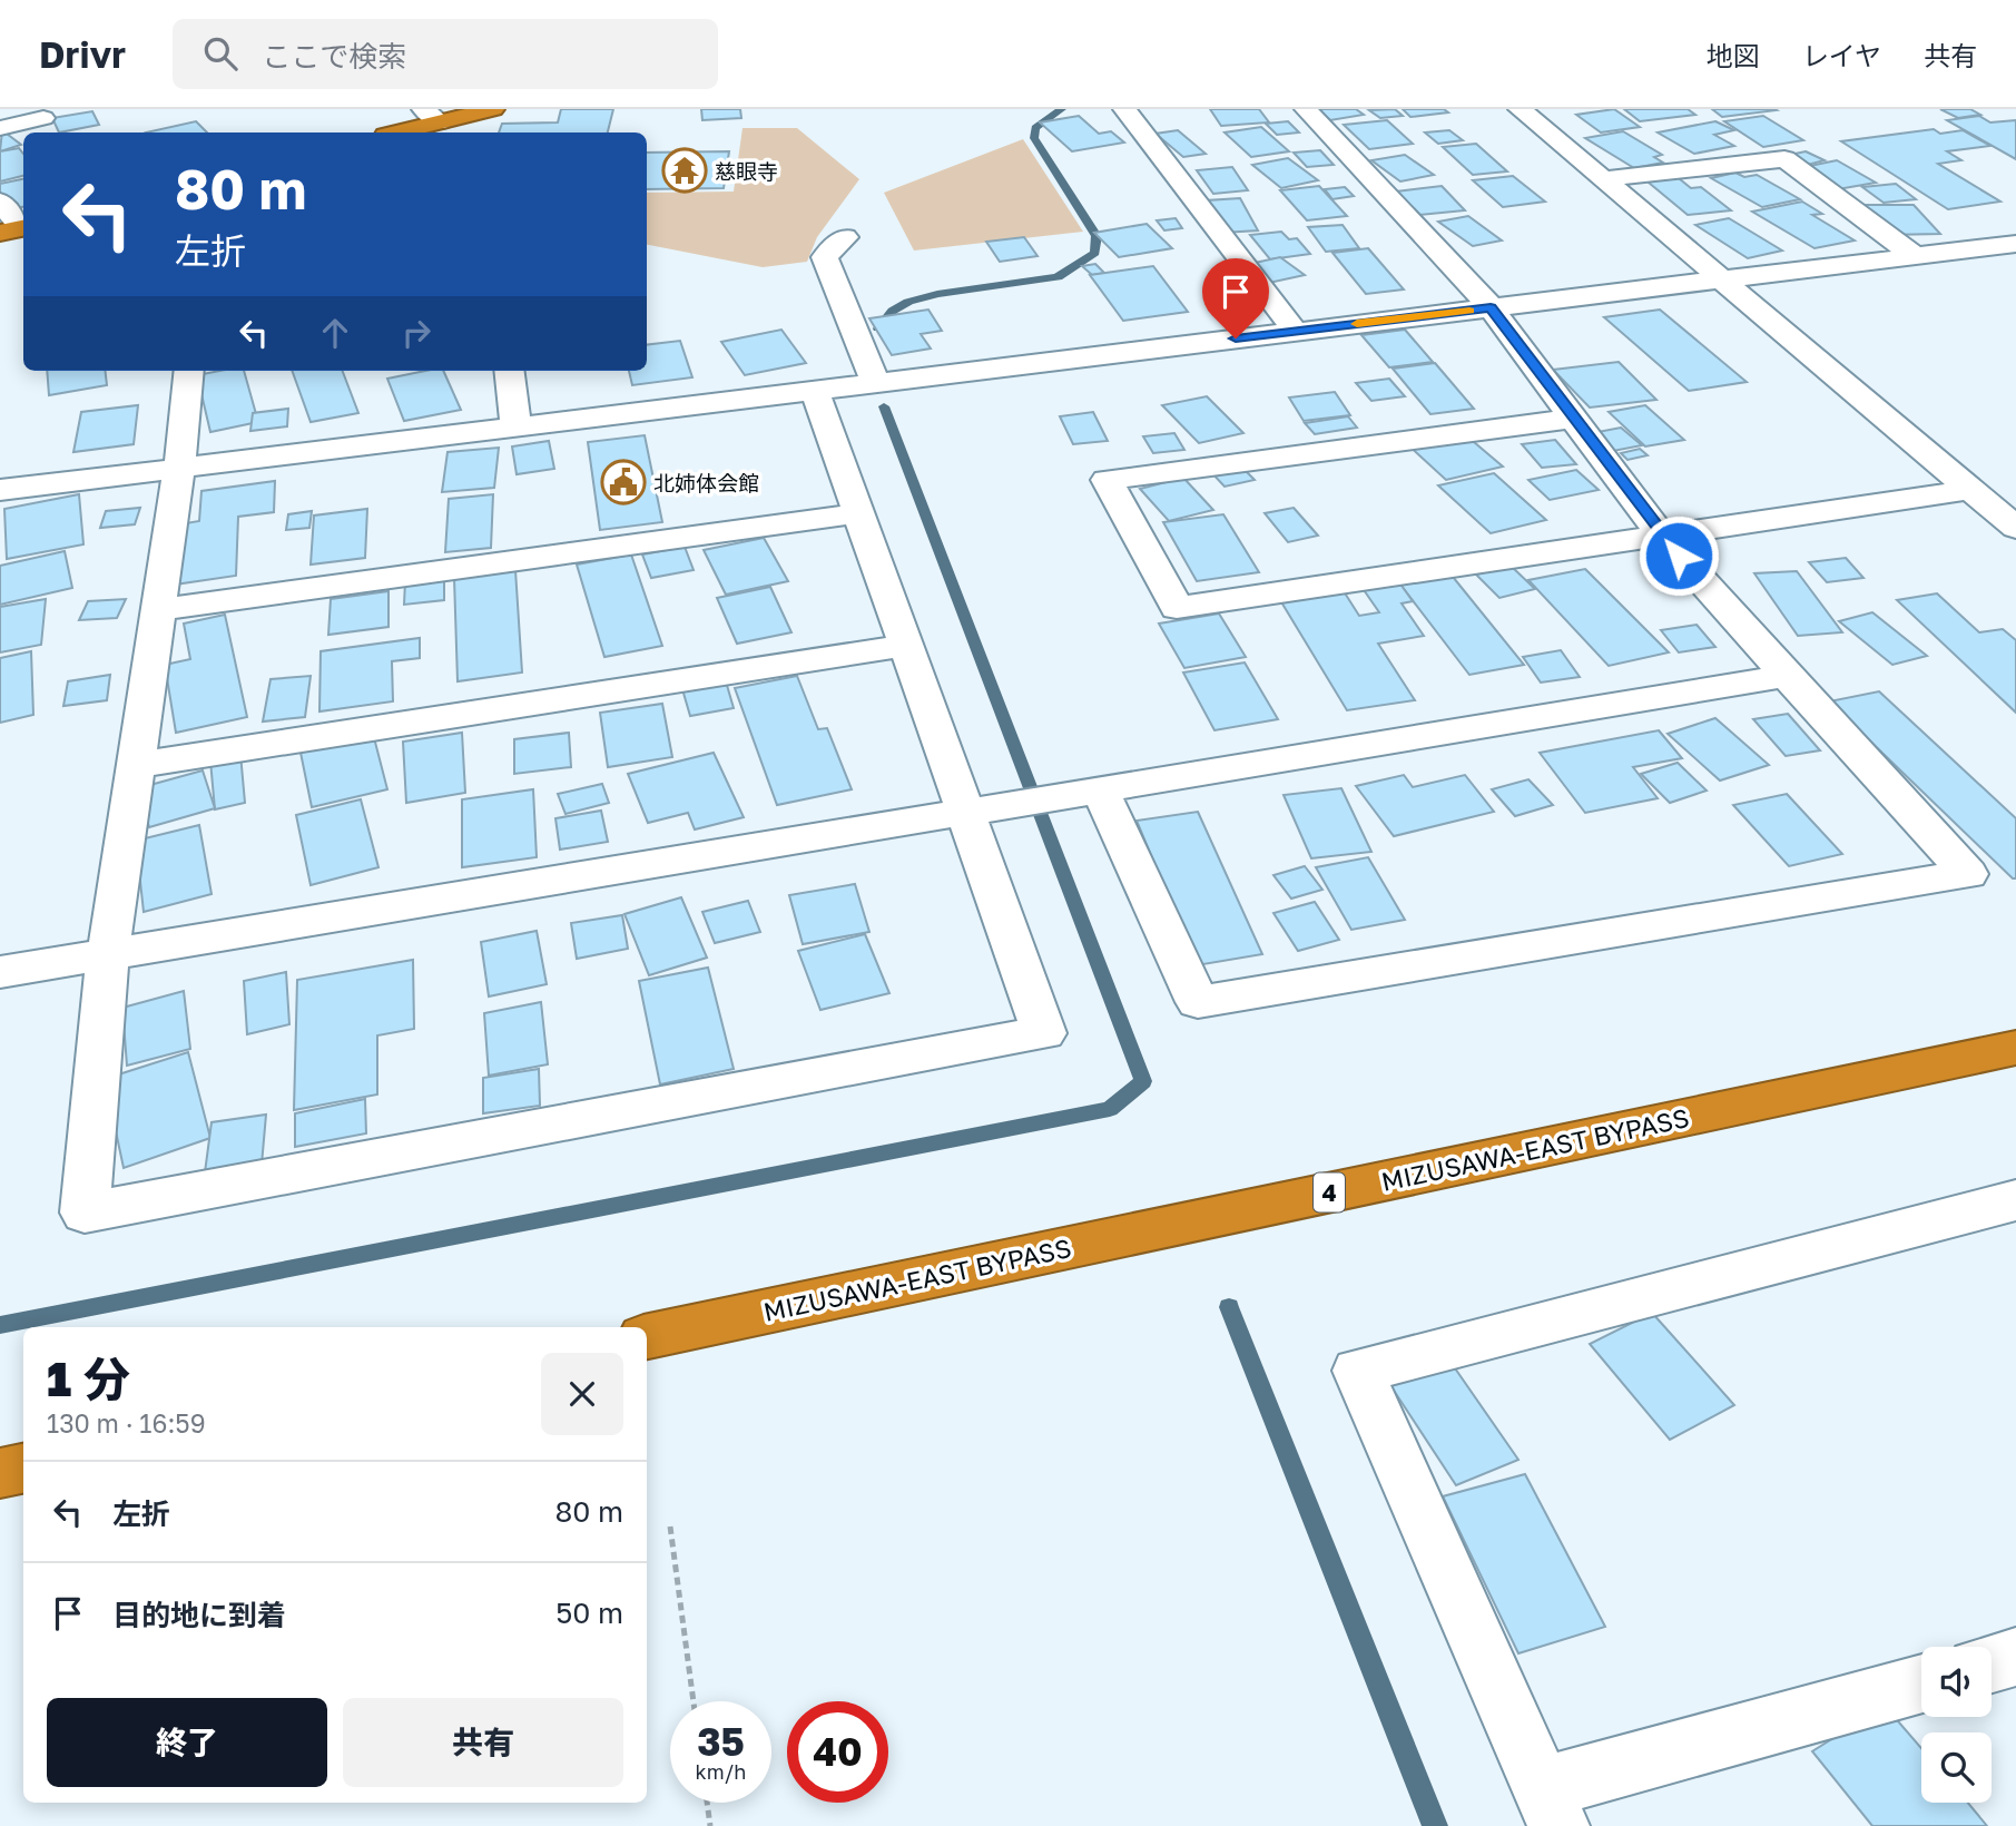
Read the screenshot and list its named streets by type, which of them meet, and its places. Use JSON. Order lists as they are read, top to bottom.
{
  "streets": {
    "highway": ["MIZUSAWA-EAST BYPASS", "4"]
  },
  "places": {
    "temple": ["慈眼寺"],
    "public building": ["北姉体会館"]
  },
  "page": {
    "header": "Drivr",
    "search": "ここで検索",
    "nav": ["地図", "レイヤ", "共有"],
    "turn": ["80 m", "左折"],
    "heading": ["1 分", "130 m · 16:59"],
    "list": [
      {
        "name": "左折",
        "value": "80 m"
      },
      {
        "name": "目的地に到着",
        "value": "50 m"
      }
    ],
    "buttons": ["終了", "共有"],
    "speed": "35 km/h",
    "limit": "40"
  }
}
